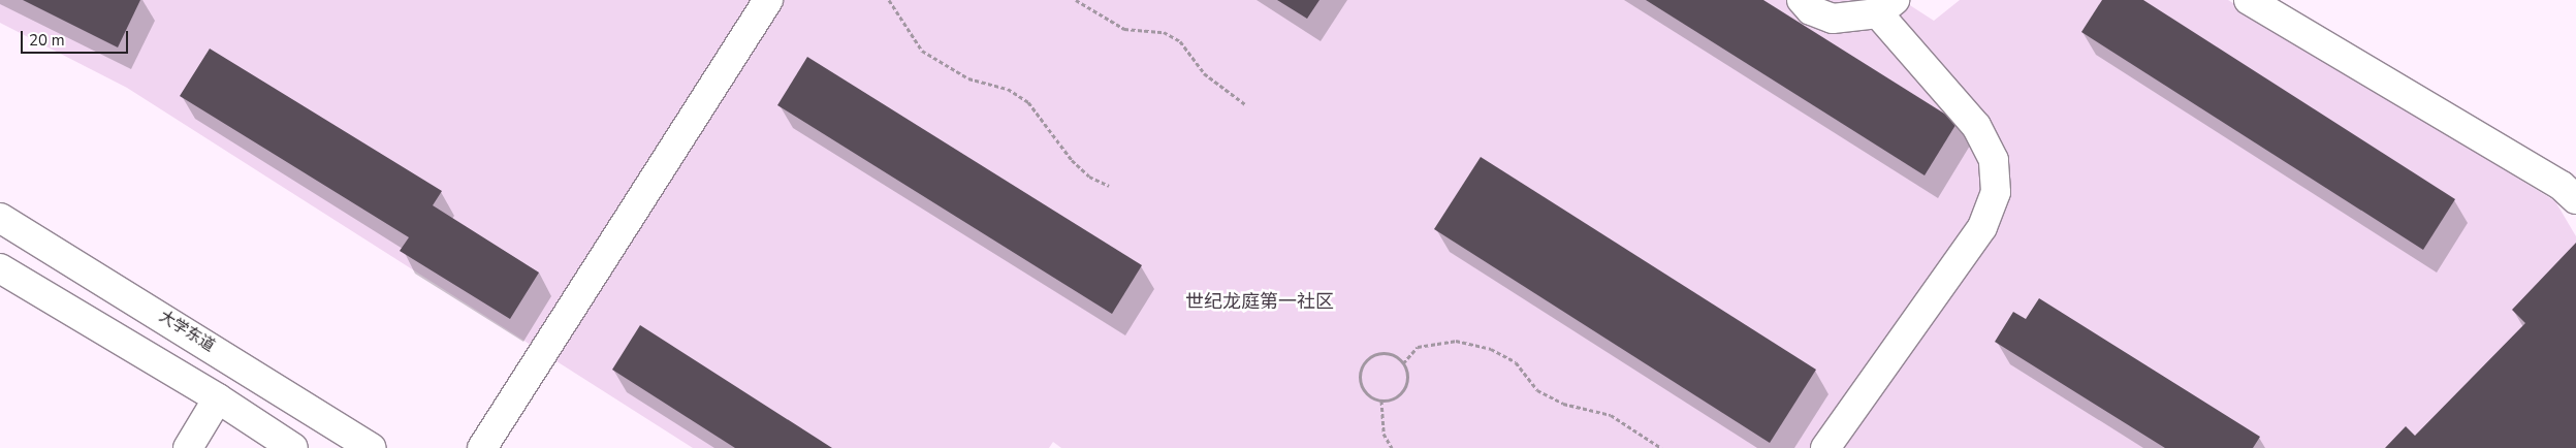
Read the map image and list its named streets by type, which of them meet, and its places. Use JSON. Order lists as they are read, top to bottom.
{
  "streets": {
    "street": ["大学东道"]
  },
  "districts": ["世纪龙庭第一社区"],
  "scale_bar": "20 m"
}
